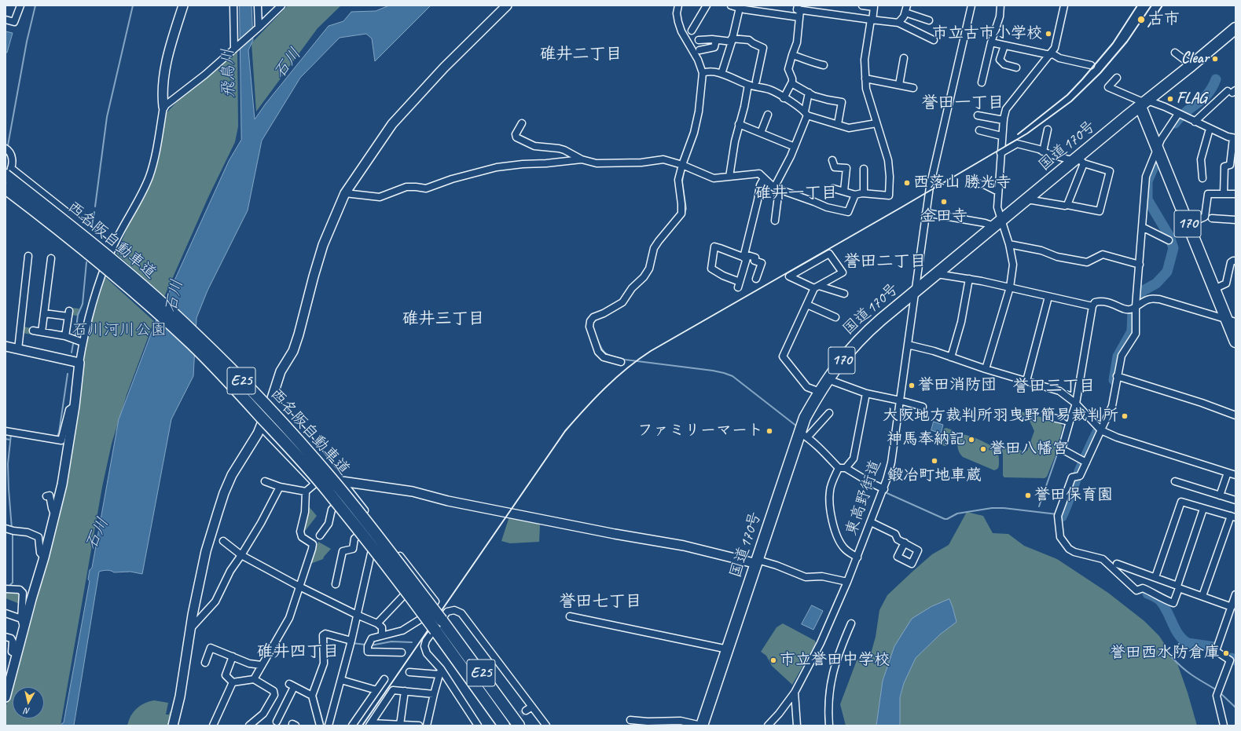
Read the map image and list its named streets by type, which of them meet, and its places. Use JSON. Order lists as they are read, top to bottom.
{
  "streets": {
    "highway": [
      "国道170号",
      "170",
      "西名阪自動車道",
      "E25"
    ],
    "street": ["東高野街道"]
  },
  "crossings": [
    ["国道170号", "170"],
    ["国道170号", "東高野街道"]
  ],
  "districts": [
    "碓井二丁目",
    "誉田一丁目",
    "碓井一丁目",
    "誉田二丁目",
    "碓井三丁目",
    "誉田三丁目",
    "誉田七丁目",
    "碓井四丁目"
  ],
  "water": ["石川", "飛鳥川"],
  "parks": ["石川河川公園"],
  "places": [
    "古市",
    "市立古市小学校",
    "Clear",
    "FLAG",
    "西落山 勝光寺",
    "金田寺",
    "誉田消防団",
    "大阪地方裁判所羽曳野簡易裁判所",
    "ファミリーマート",
    "神馬奉納記",
    "誉田八幡宮",
    "鍛冶町地車蔵",
    "誉田保育園",
    "誉田西水防倉庫",
    "市立誉田中学校"
  ],
  "north": "bottom"
}
